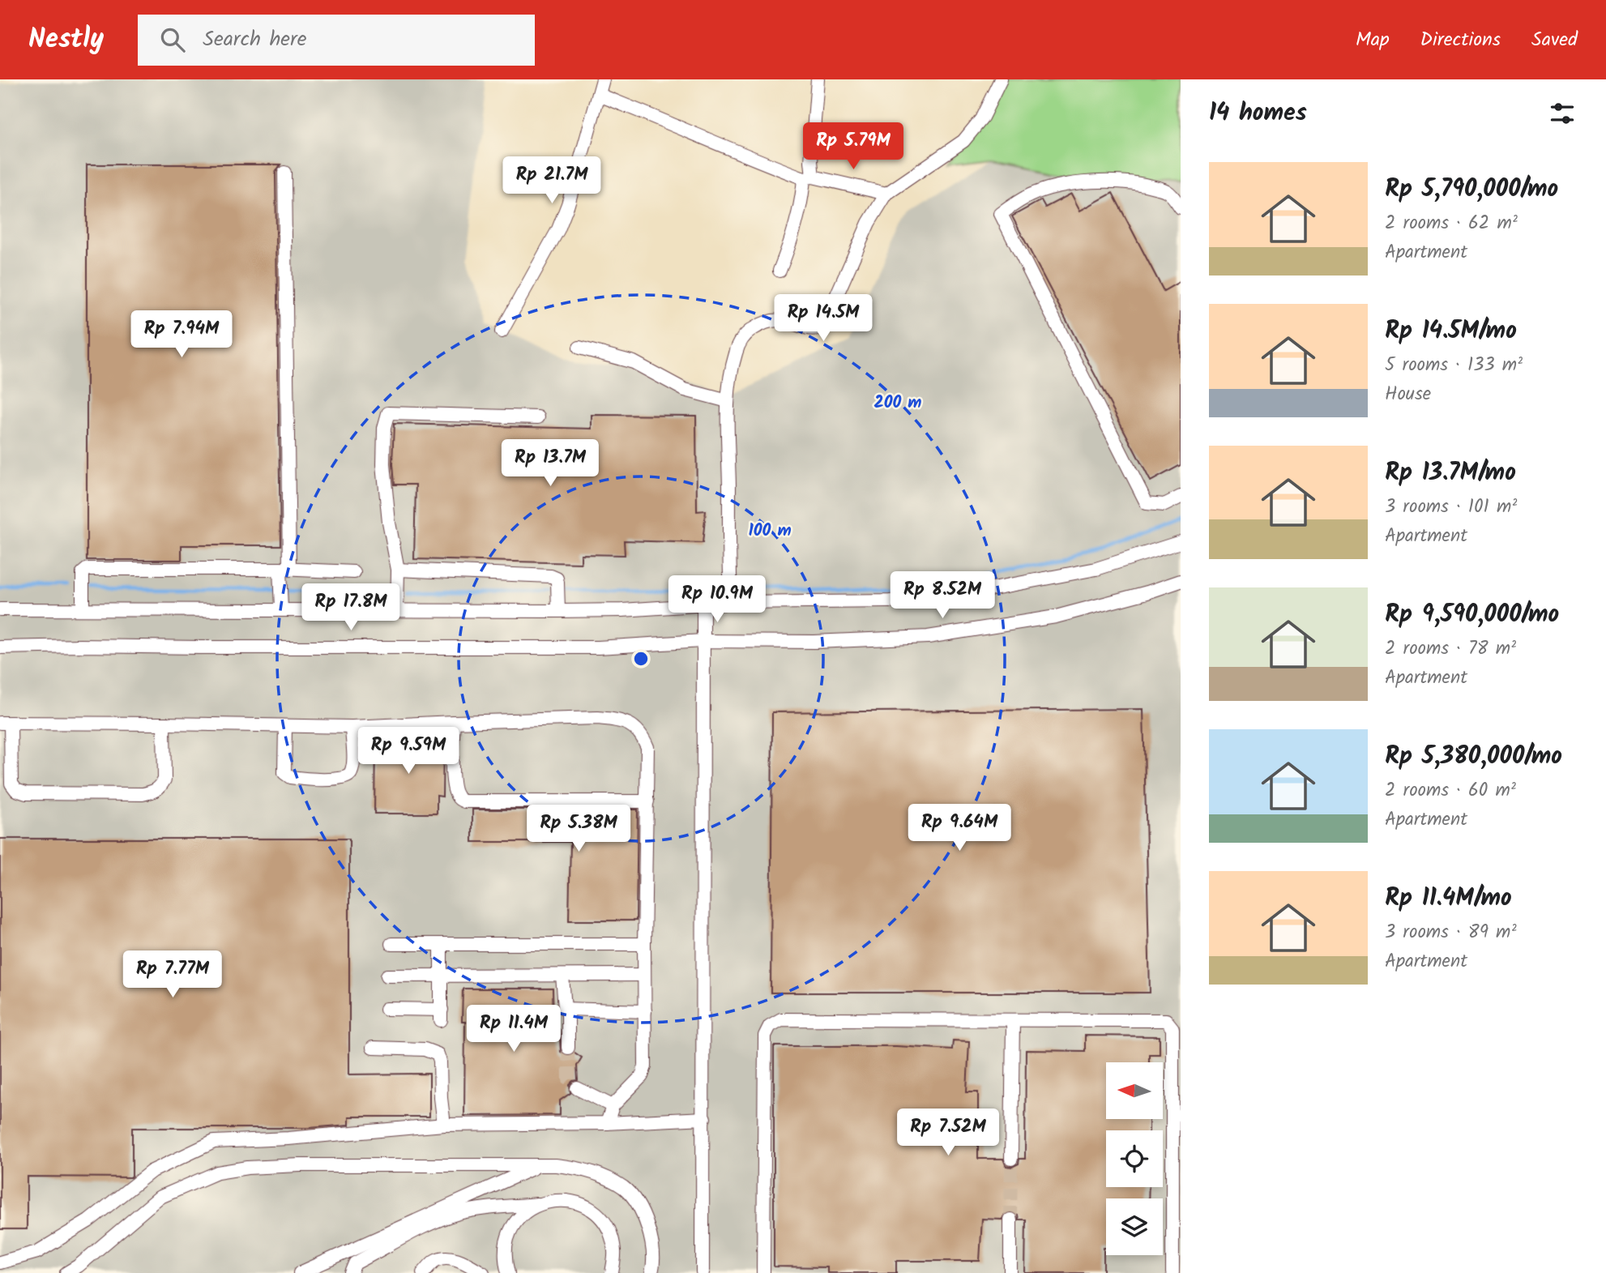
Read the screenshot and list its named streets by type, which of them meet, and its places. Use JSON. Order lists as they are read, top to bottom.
{
  "north": "left",
  "page": {
    "header": "Nestly",
    "search": "Search here",
    "nav": ["Map", "Directions", "Saved"],
    "heading": "14 homes",
    "price": [
      "Rp 5.79M",
      "Rp 21.7M",
      "Rp 14.5M",
      "Rp 7.94M",
      "Rp 13.7M",
      "Rp 8.52M",
      "Rp 10.9M",
      "Rp 17.8M",
      "Rp 9.59M",
      "Rp 9.64M",
      "Rp 5.38M",
      "Rp 7.77M",
      "Rp 11.4M",
      "Rp 7.52M"
    ],
    "list": [
      {
        "name": "Rp 5,790,000/mo",
        "note": "2 rooms · 62 m² · Apartment"
      },
      {
        "name": "Rp 14.5M/mo",
        "note": "5 rooms · 133 m² · House"
      },
      {
        "name": "Rp 13.7M/mo",
        "note": "3 rooms · 101 m² · Apartment"
      },
      {
        "name": "Rp 9,590,000/mo",
        "note": "2 rooms · 78 m² · Apartment"
      },
      {
        "name": "Rp 5,380,000/mo",
        "note": "2 rooms · 60 m² · Apartment"
      },
      {
        "name": "Rp 11.4M/mo",
        "note": "3 rooms · 89 m² · Apartment"
      }
    ]
  },
  "rings": ["200 m", "100 m"]
}
